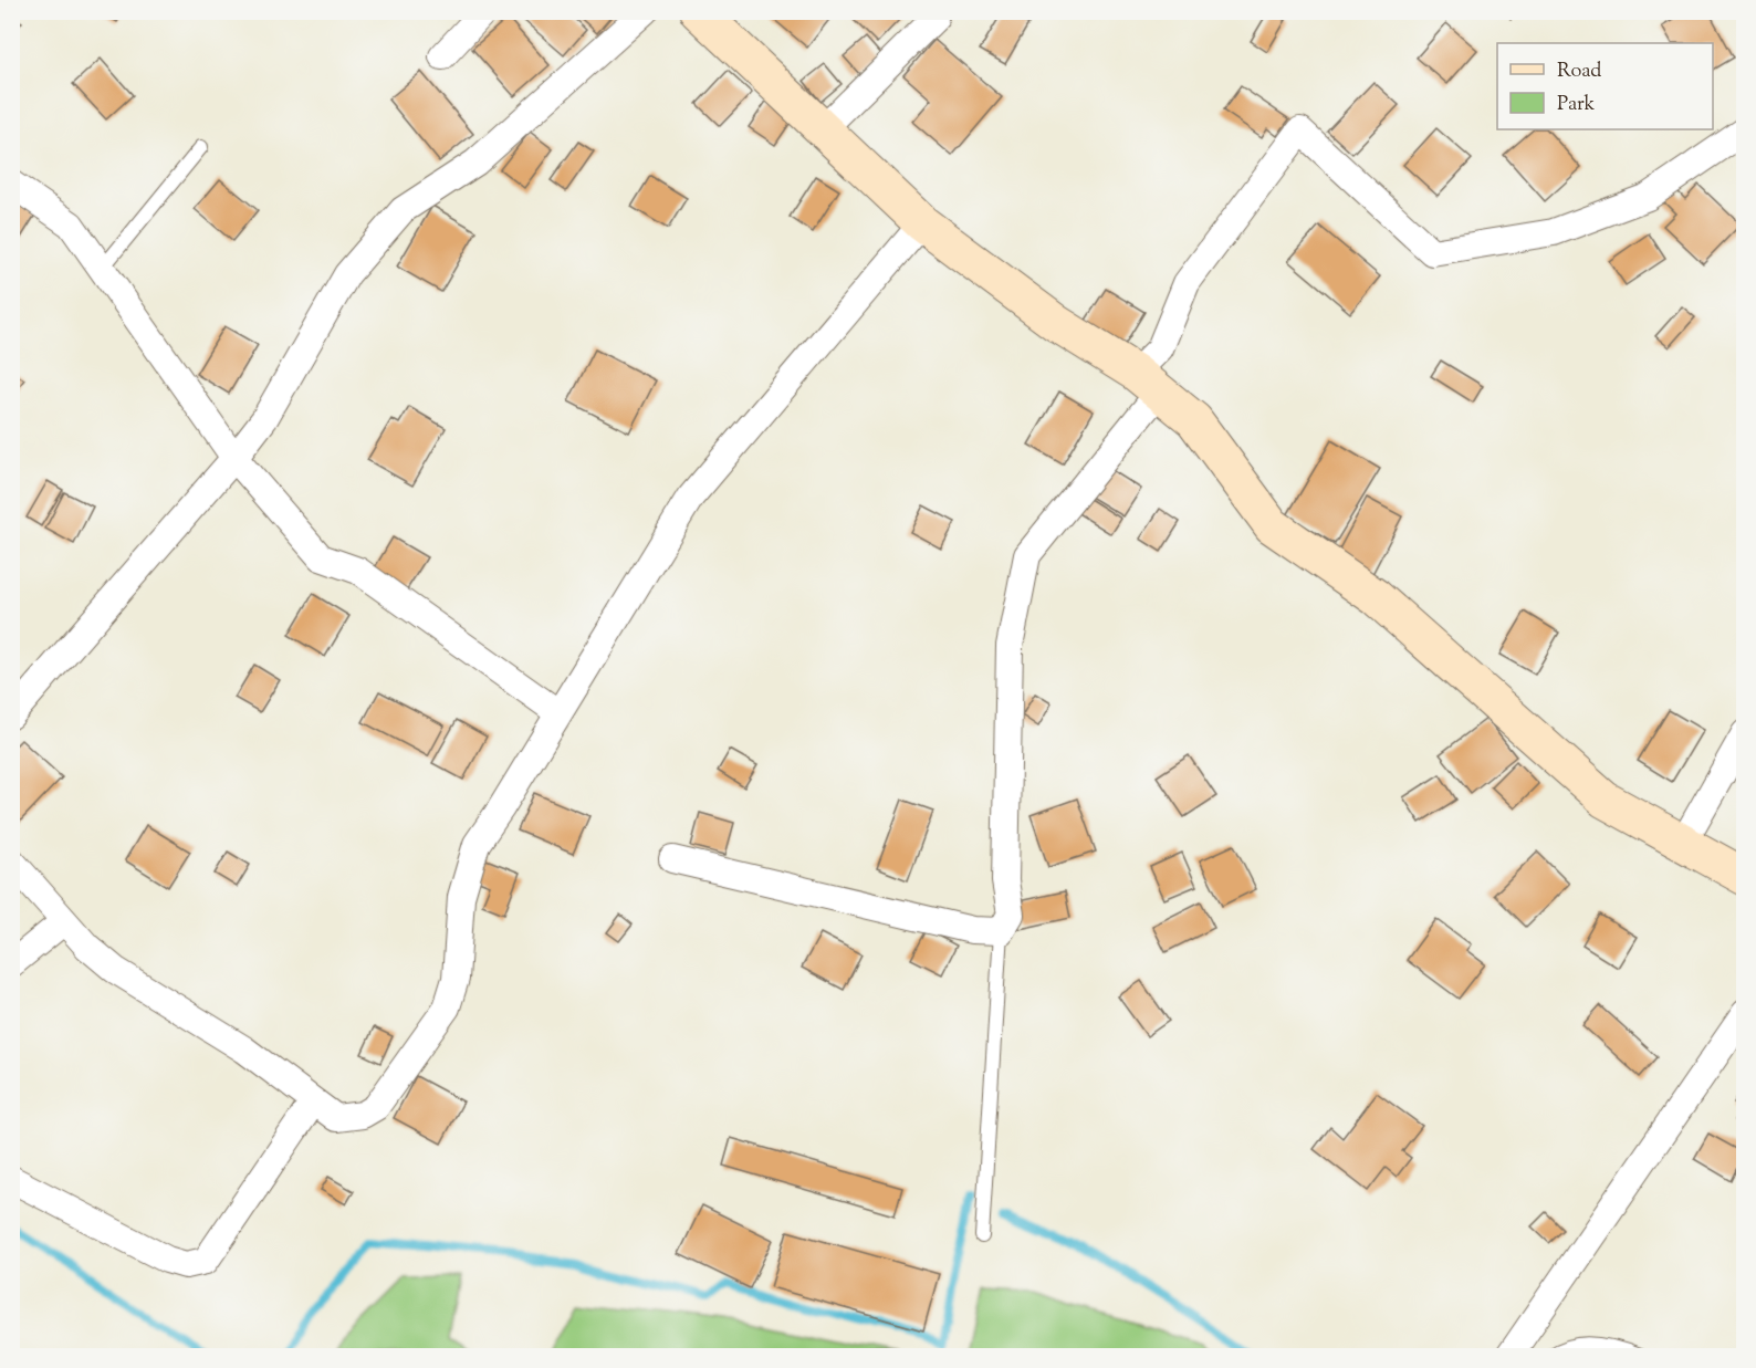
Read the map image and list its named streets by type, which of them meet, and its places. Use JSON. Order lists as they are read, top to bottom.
{
  "legend": ["Road", "Park"]
}
